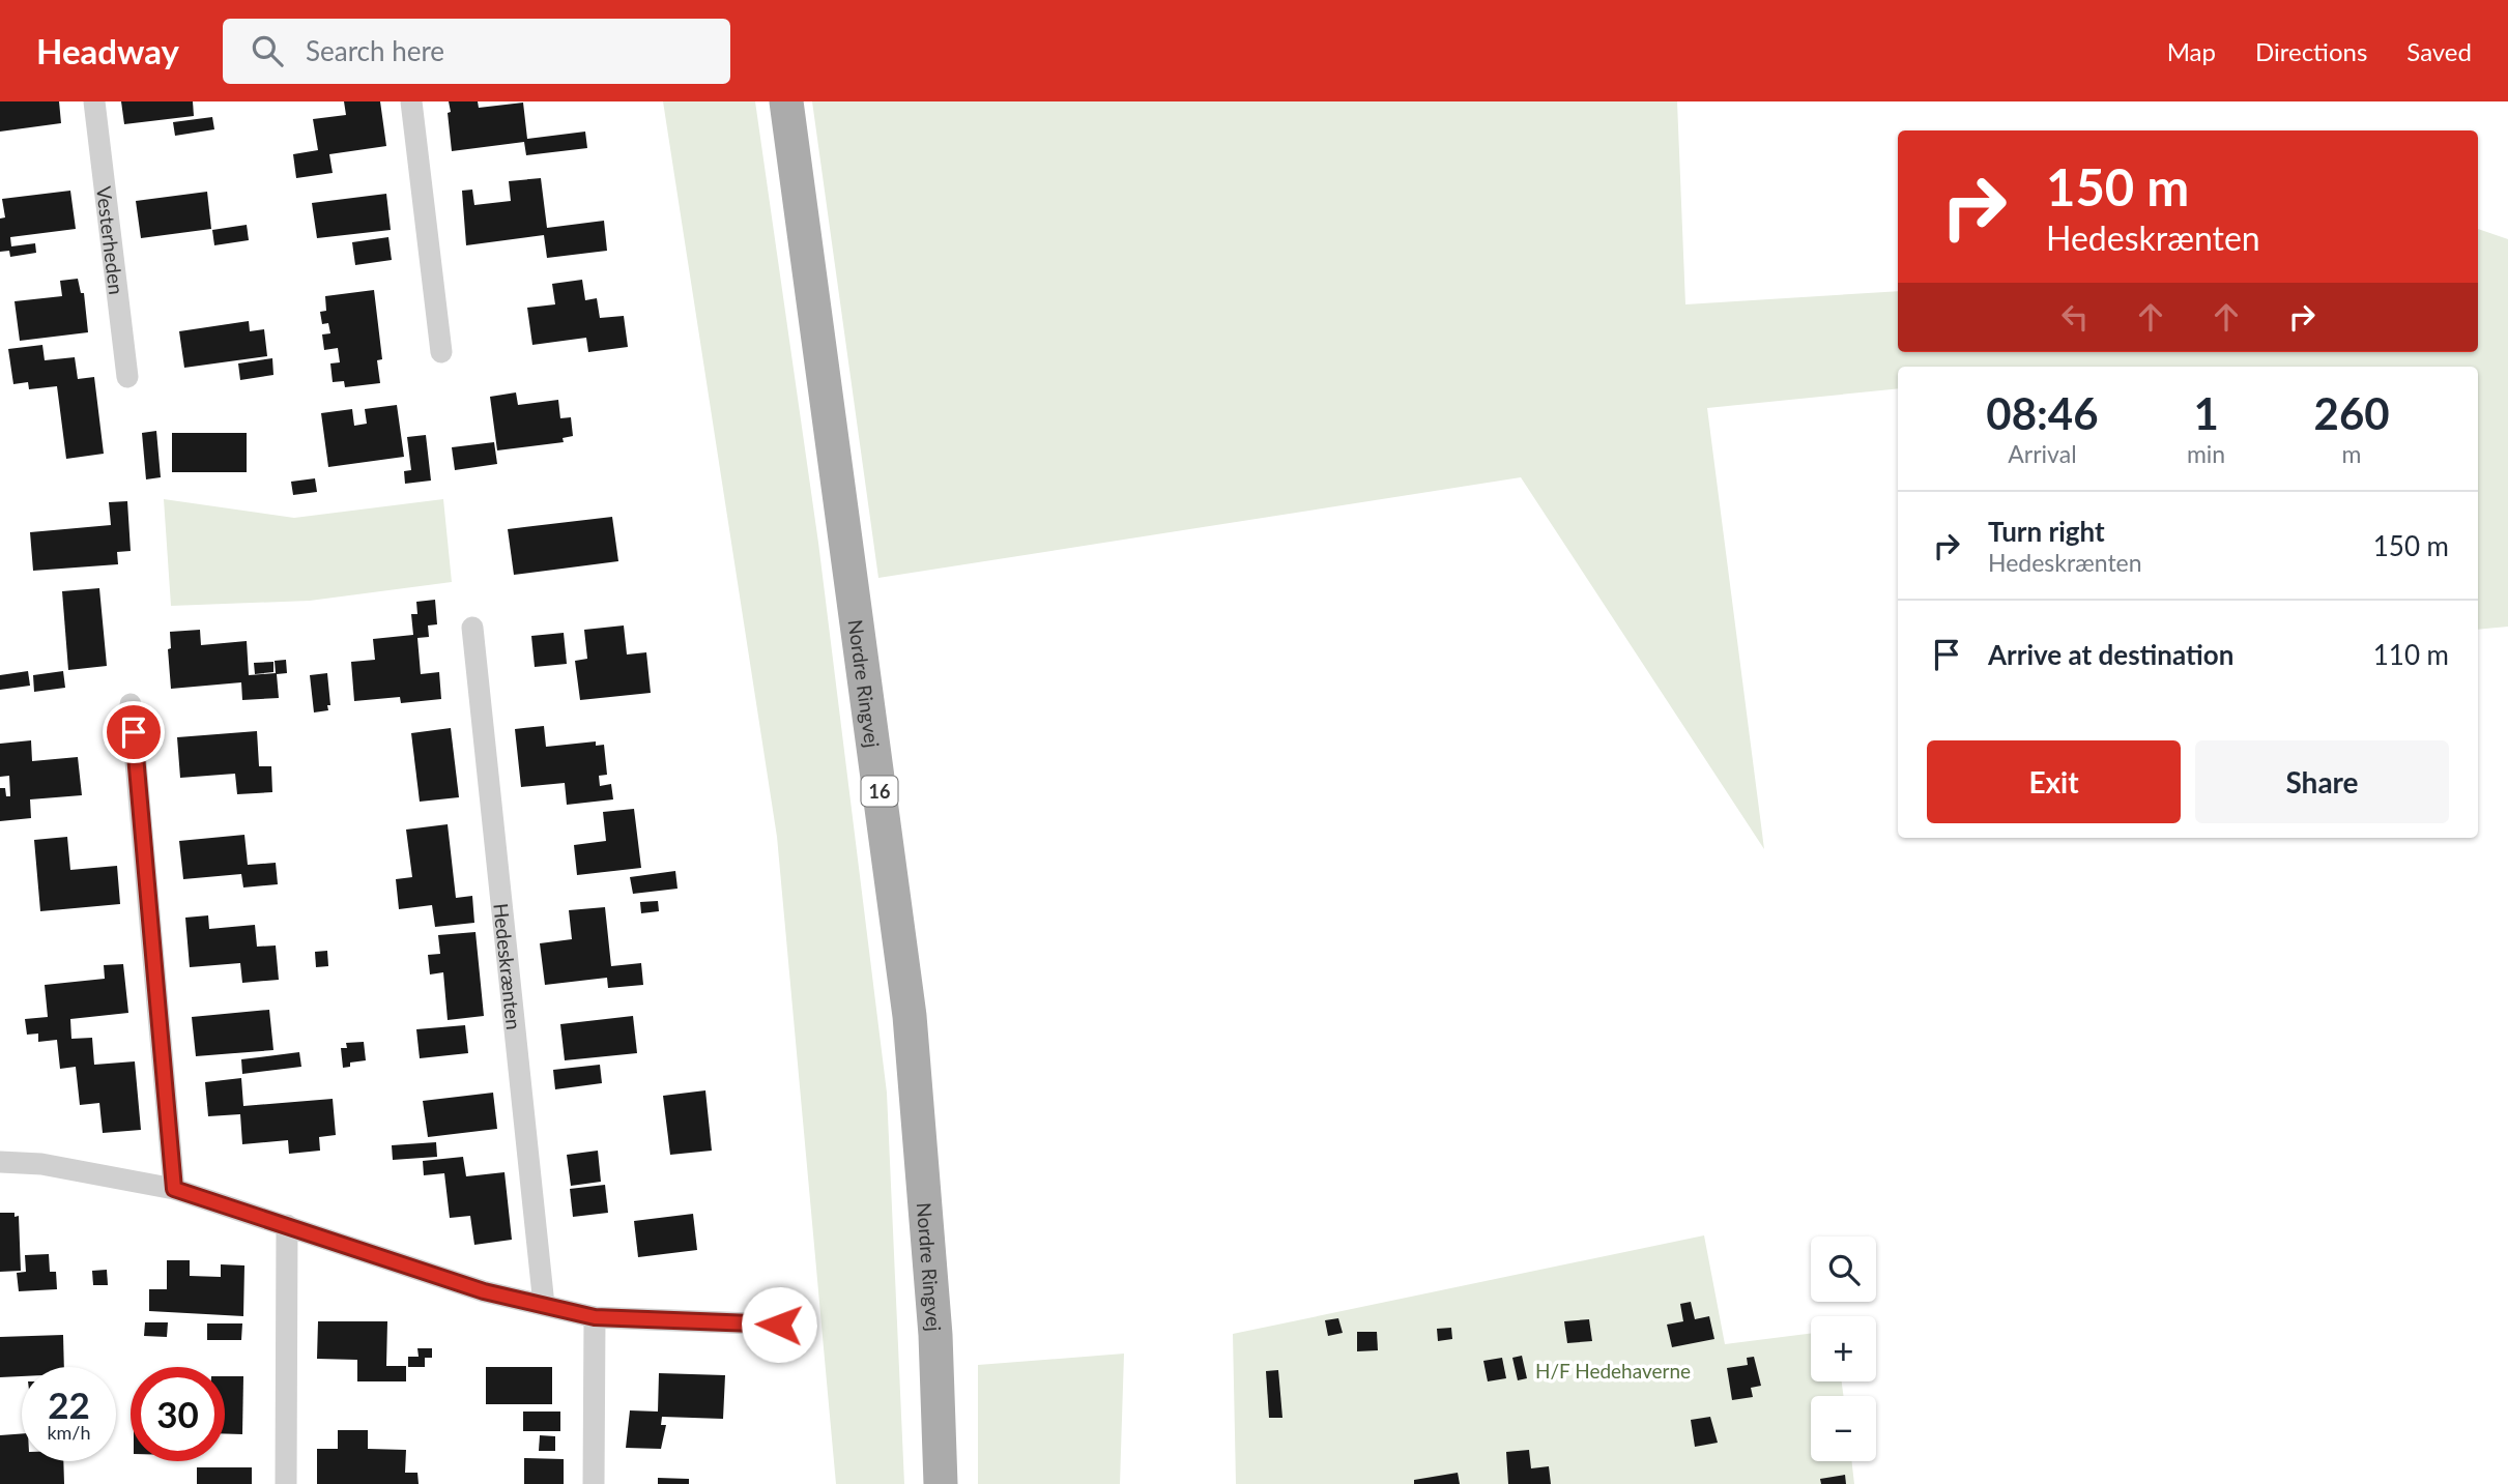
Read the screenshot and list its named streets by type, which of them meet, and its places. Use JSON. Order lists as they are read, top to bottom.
{
  "streets": {
    "main road": ["Nordre Ringvej", "16"],
    "street": ["Vesterheden", "Hedeskrænten"]
  },
  "parks": ["H/F Hedehaverne"],
  "page": {
    "header": "Headway",
    "search": "Search here",
    "nav": ["Map", "Directions", "Saved"],
    "turn": ["150 m", "Hedeskrænten"],
    "eta": [
      "08:46",
      "Arrival",
      "1",
      "min",
      "260",
      "m"
    ],
    "list": [
      {
        "name": "Turn right",
        "note": "Hedeskrænten",
        "value": "150 m"
      },
      {
        "name": "Arrive at destination",
        "value": "110 m"
      }
    ],
    "buttons": ["Exit", "Share"],
    "map_buttons": ["+", "−"],
    "speed": "22 km/h",
    "limit": "30"
  }
}
